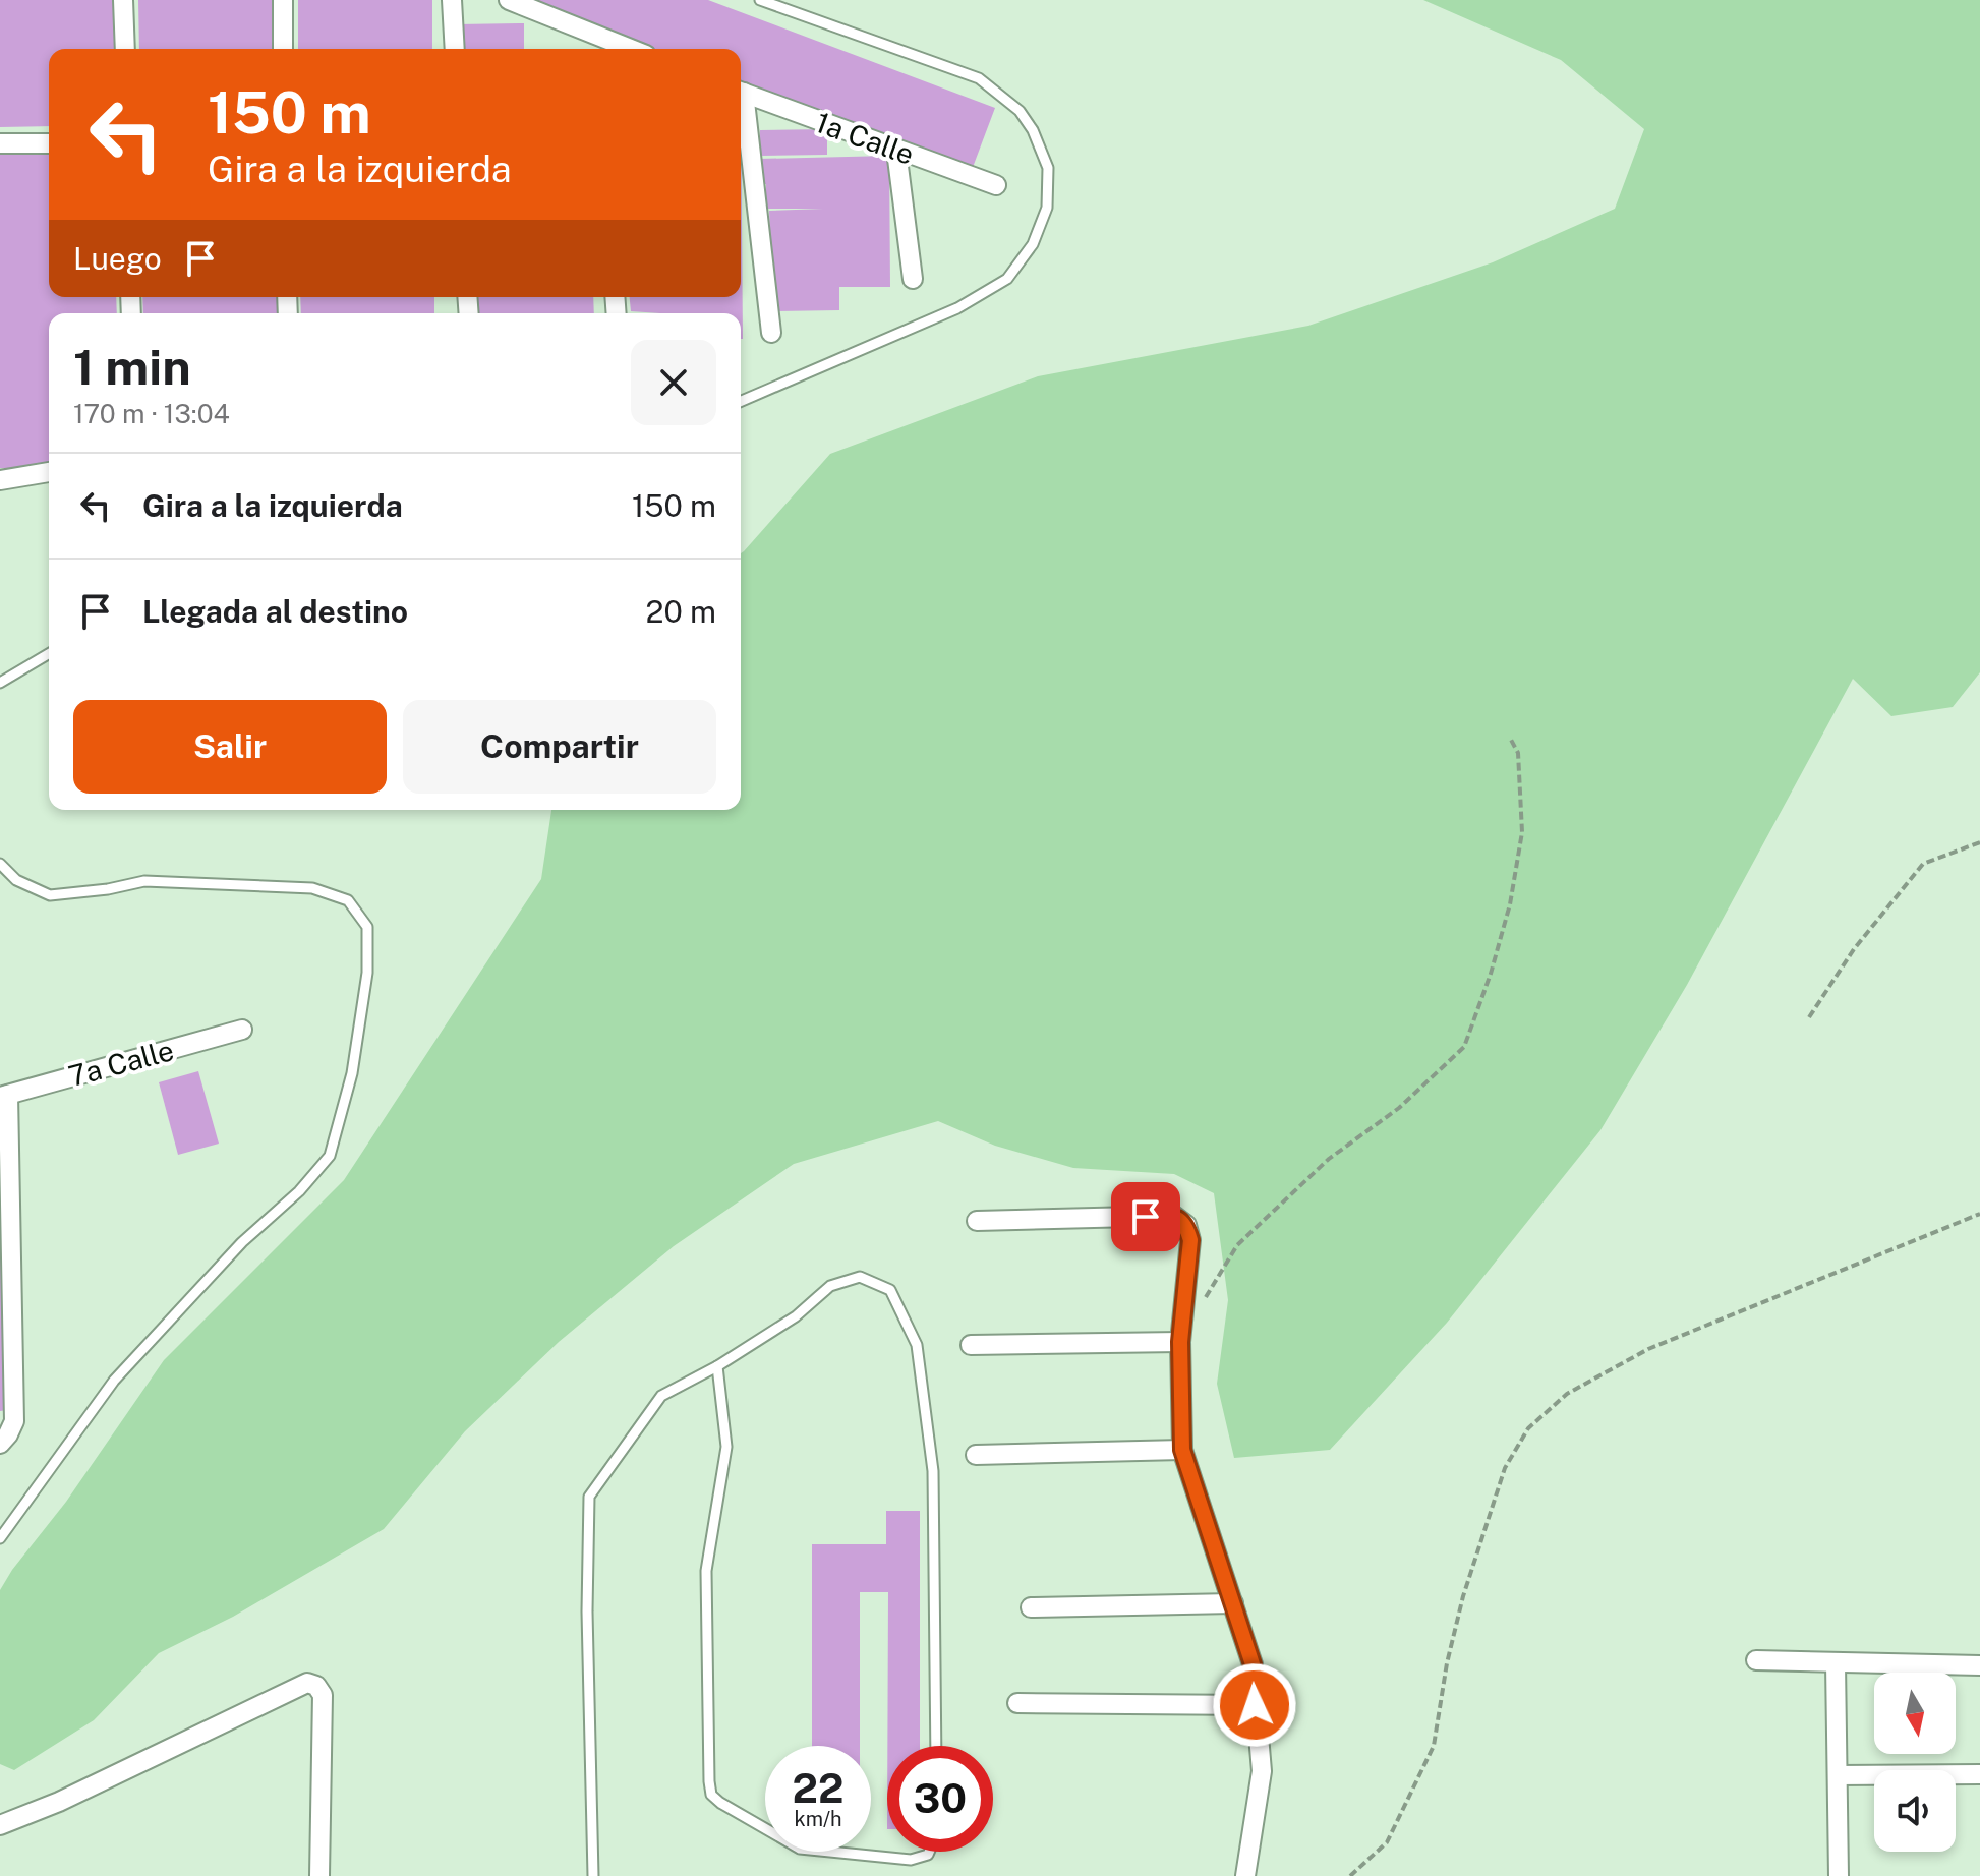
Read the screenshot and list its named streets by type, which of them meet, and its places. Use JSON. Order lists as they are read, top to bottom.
{
  "streets": {
    "street": ["1a Calle", "7a Calle"]
  },
  "north": "bottom",
  "page": {
    "turn": ["150 m", "Gira a la izquierda"],
    "then": "Luego",
    "heading": ["1 min", "170 m · 13:04"],
    "list": [
      {
        "name": "Gira a la izquierda",
        "value": "150 m"
      },
      {
        "name": "Llegada al destino",
        "value": "20 m"
      }
    ],
    "buttons": ["Salir", "Compartir"],
    "speed": "22 km/h",
    "limit": "30"
  }
}
